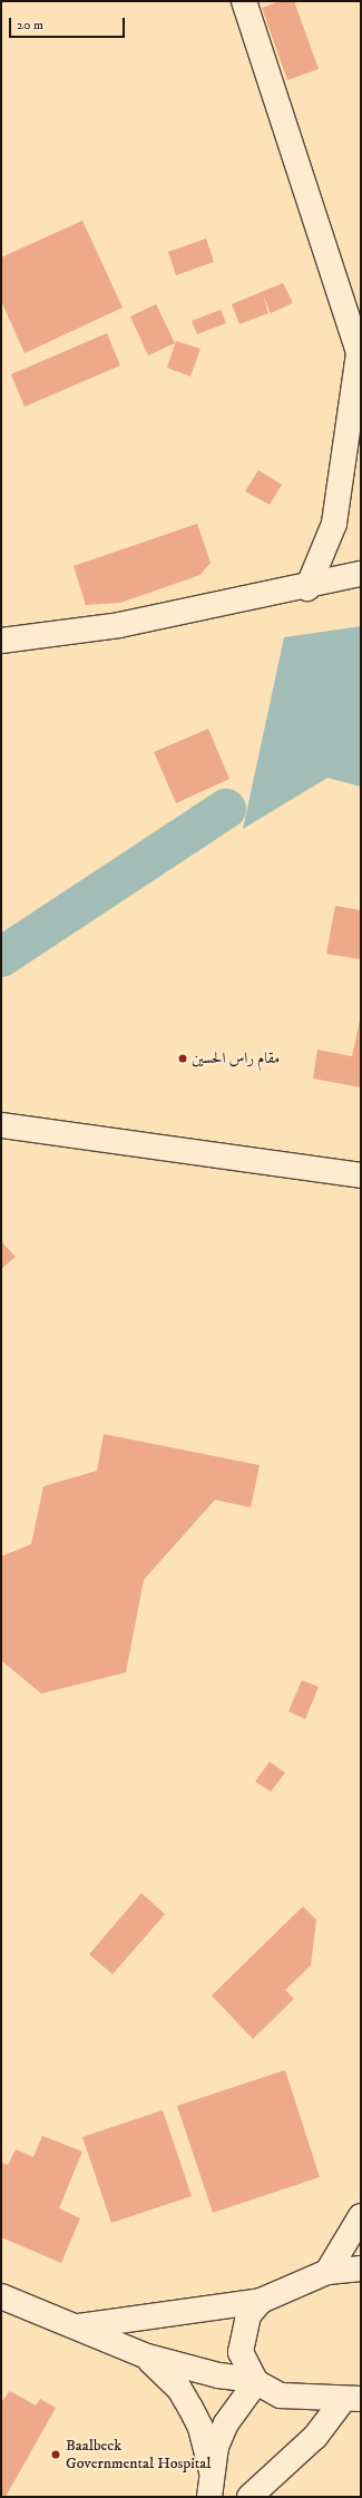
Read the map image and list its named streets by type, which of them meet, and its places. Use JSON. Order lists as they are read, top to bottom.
{
  "places": ["مقام راس الحسين", "Baalbeck Governmental Hospital"],
  "scale_bar": "20 m"
}
